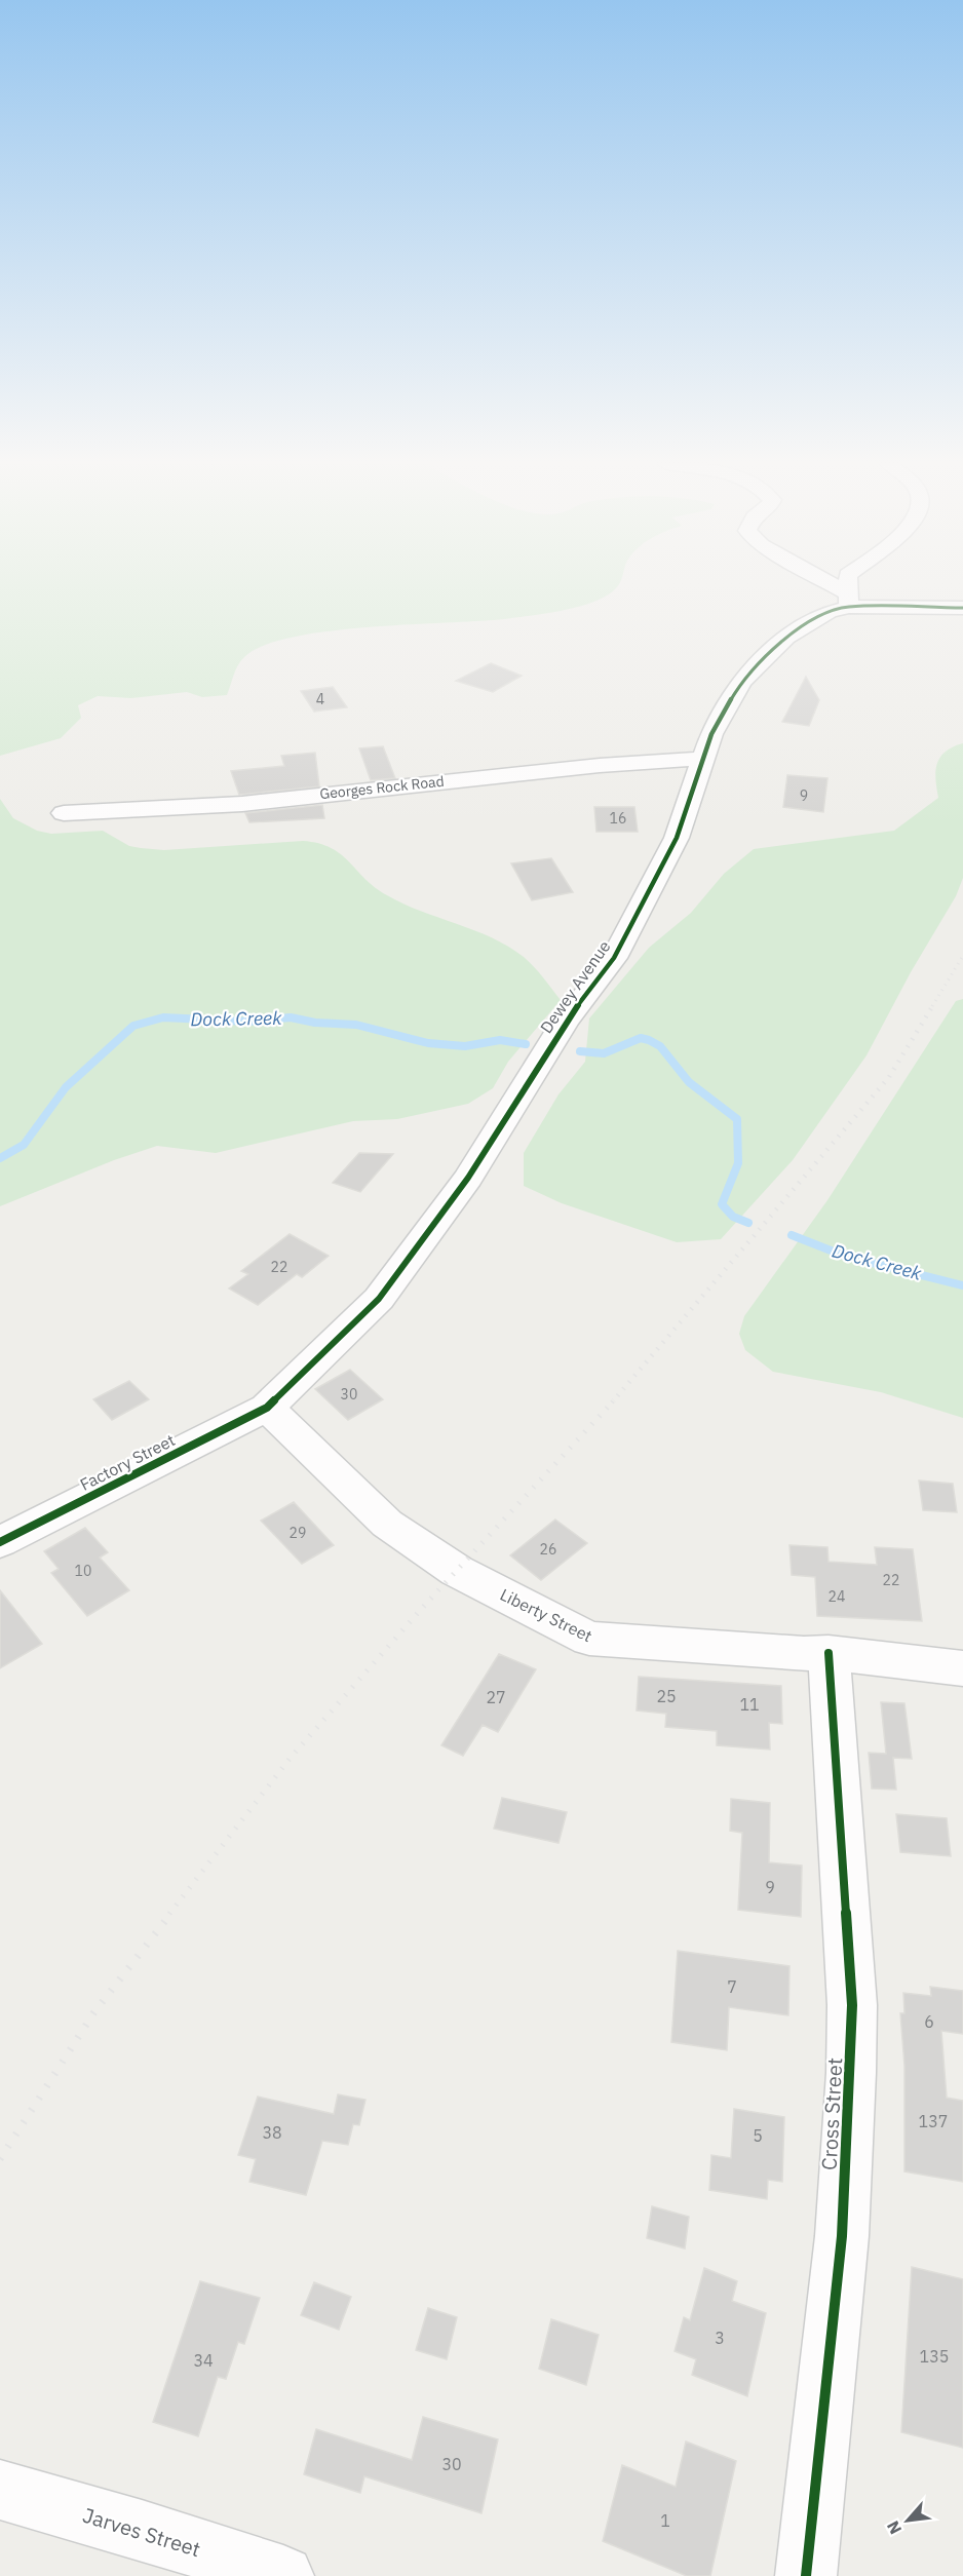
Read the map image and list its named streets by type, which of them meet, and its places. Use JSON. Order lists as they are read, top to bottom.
{
  "streets": {
    "street": [
      "Georges Rock Road",
      "Dewey Avenue",
      "Factory Street",
      "Liberty Street",
      "Cross Street",
      "Jarves Street"
    ]
  },
  "crossings": [
    ["Georges Rock Road", "Dewey Avenue"],
    ["Dewey Avenue", "Factory Street"],
    ["Dewey Avenue", "Liberty Street"],
    ["Factory Street", "Liberty Street"],
    ["Liberty Street", "Cross Street"]
  ],
  "water": ["Dock Creek"],
  "house_numbers": [
    "4",
    "9",
    "16",
    "22",
    "30",
    "29",
    "26",
    "10",
    "22",
    "24",
    "25",
    "27",
    "11",
    "9",
    "7",
    "6",
    "137",
    "38",
    "5",
    "3",
    "135",
    "34",
    "30",
    "1"
  ],
  "north": "bottom left"
}
